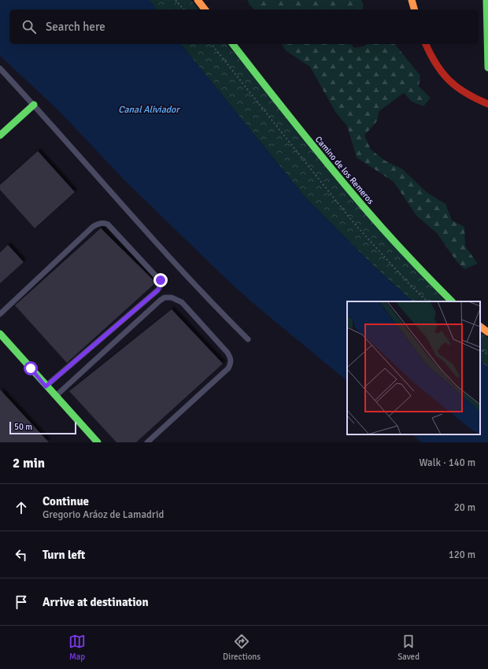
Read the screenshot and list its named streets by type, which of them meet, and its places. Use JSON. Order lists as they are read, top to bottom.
{
  "streets": {
    "main road": ["Camino de los Remeros"]
  },
  "water": ["Canal Aliviador"],
  "scale_bar": "50 m",
  "page": {
    "search": "Search here",
    "scale": "50 m",
    "heading": ["2 min", "Walk · 140 m"],
    "list": [
      ["Continue", "Gregorio Aráoz de Lamadrid", "20 m"],
      ["Turn left", "120 m"],
      "Arrive at destination"
    ],
    "nav": ["Map", "Directions", "Saved"]
  }
}
